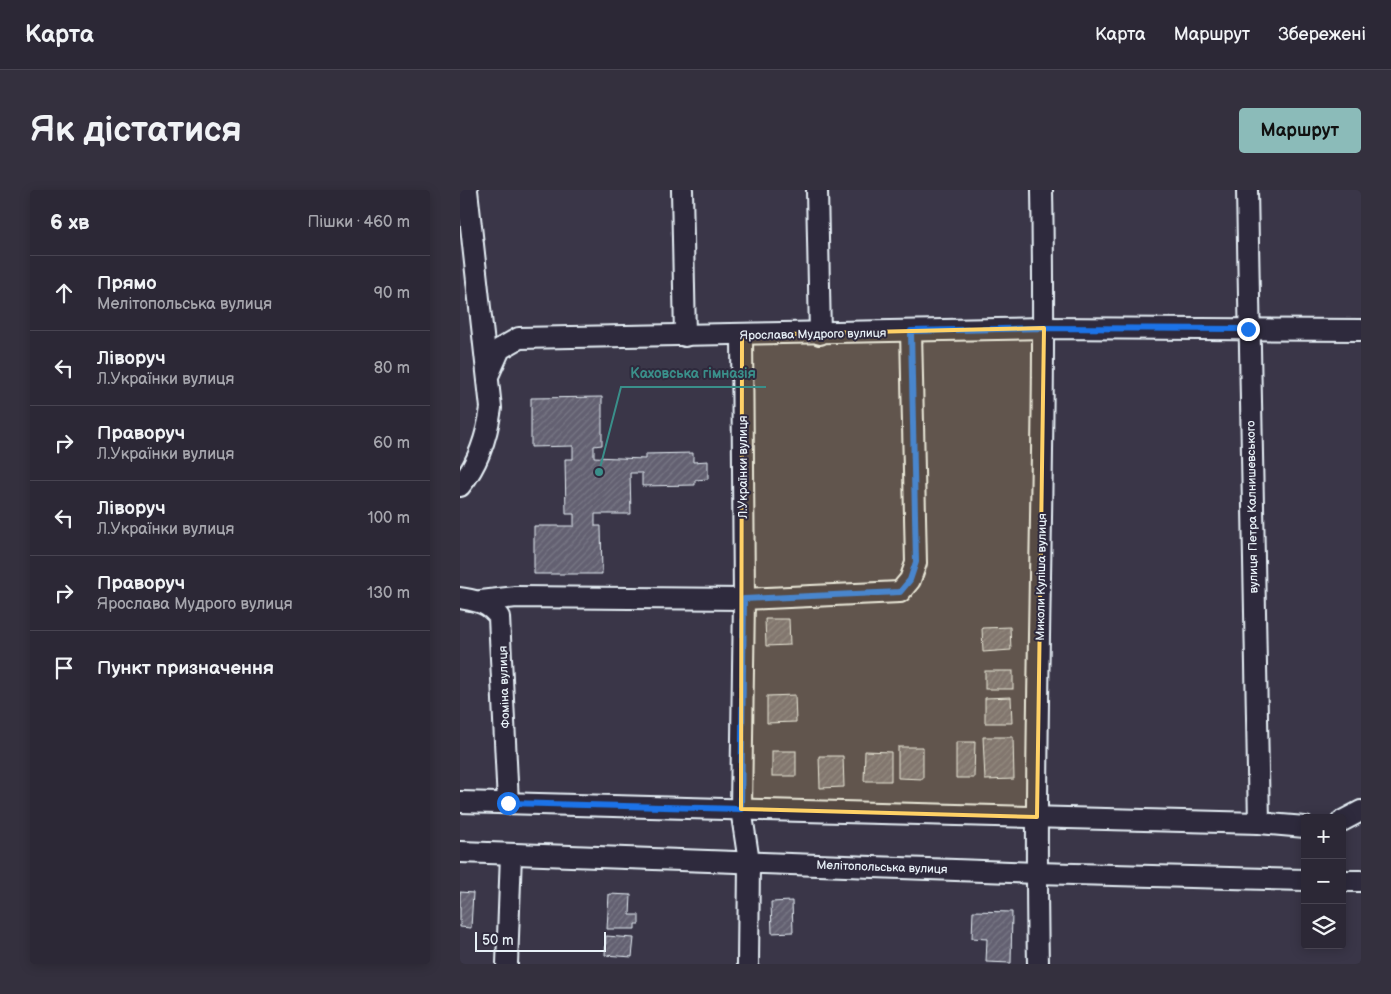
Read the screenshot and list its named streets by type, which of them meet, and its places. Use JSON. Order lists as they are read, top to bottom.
{
  "streets": {
    "street": [
      "Ярослава Мудрого вулиця",
      "Л.Українки вулиця",
      "вулиця Петра Калнишевського",
      "Миколи Куліша вулиця",
      "Фоміна вулиця",
      "Мелітопольська вулиця"
    ]
  },
  "crossings": [
    ["Ярослава Мудрого вулиця", "Л.Українки вулиця"],
    ["Ярослава Мудрого вулиця", "вулиця Петра Калнишевського"],
    ["Ярослава Мудрого вулиця", "Миколи Куліша вулиця"],
    ["Л.Українки вулиця", "Мелітопольська вулиця"],
    ["Миколи Куліша вулиця", "Мелітопольська вулиця"]
  ],
  "places": ["Каховська гімназія"],
  "scale_bar": "50 m",
  "page": {
    "header": "Карта",
    "nav": ["Карта", "Маршрут", "Збережені"],
    "buttons": "Маршрут",
    "title": "Як дістатися",
    "heading": ["6 хв", "Пішки · 460 m"],
    "list": [
      ["Прямо", "Мелітопольська вулиця", "90 m"],
      ["Ліворуч", "Л.Українки вулиця", "80 m"],
      ["Праворуч", "Л.Українки вулиця", "60 m"],
      ["Ліворуч", "Л.Українки вулиця", "100 m"],
      ["Праворуч", "Ярослава Мудрого вулиця", "130 m"],
      "Пункт призначення"
    ],
    "map_buttons": ["+", "−"],
    "scale": "50 m"
  }
}
